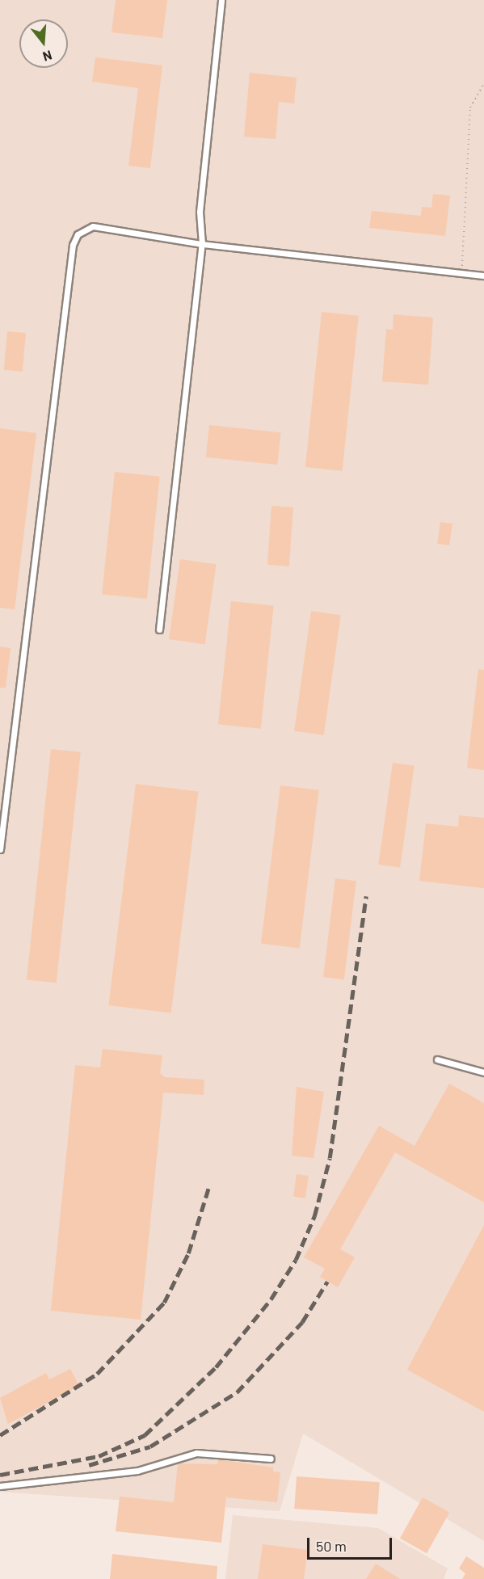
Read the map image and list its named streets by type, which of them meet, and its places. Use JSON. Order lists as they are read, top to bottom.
{
  "scale_bar": "50 m",
  "north": "bottom"
}
